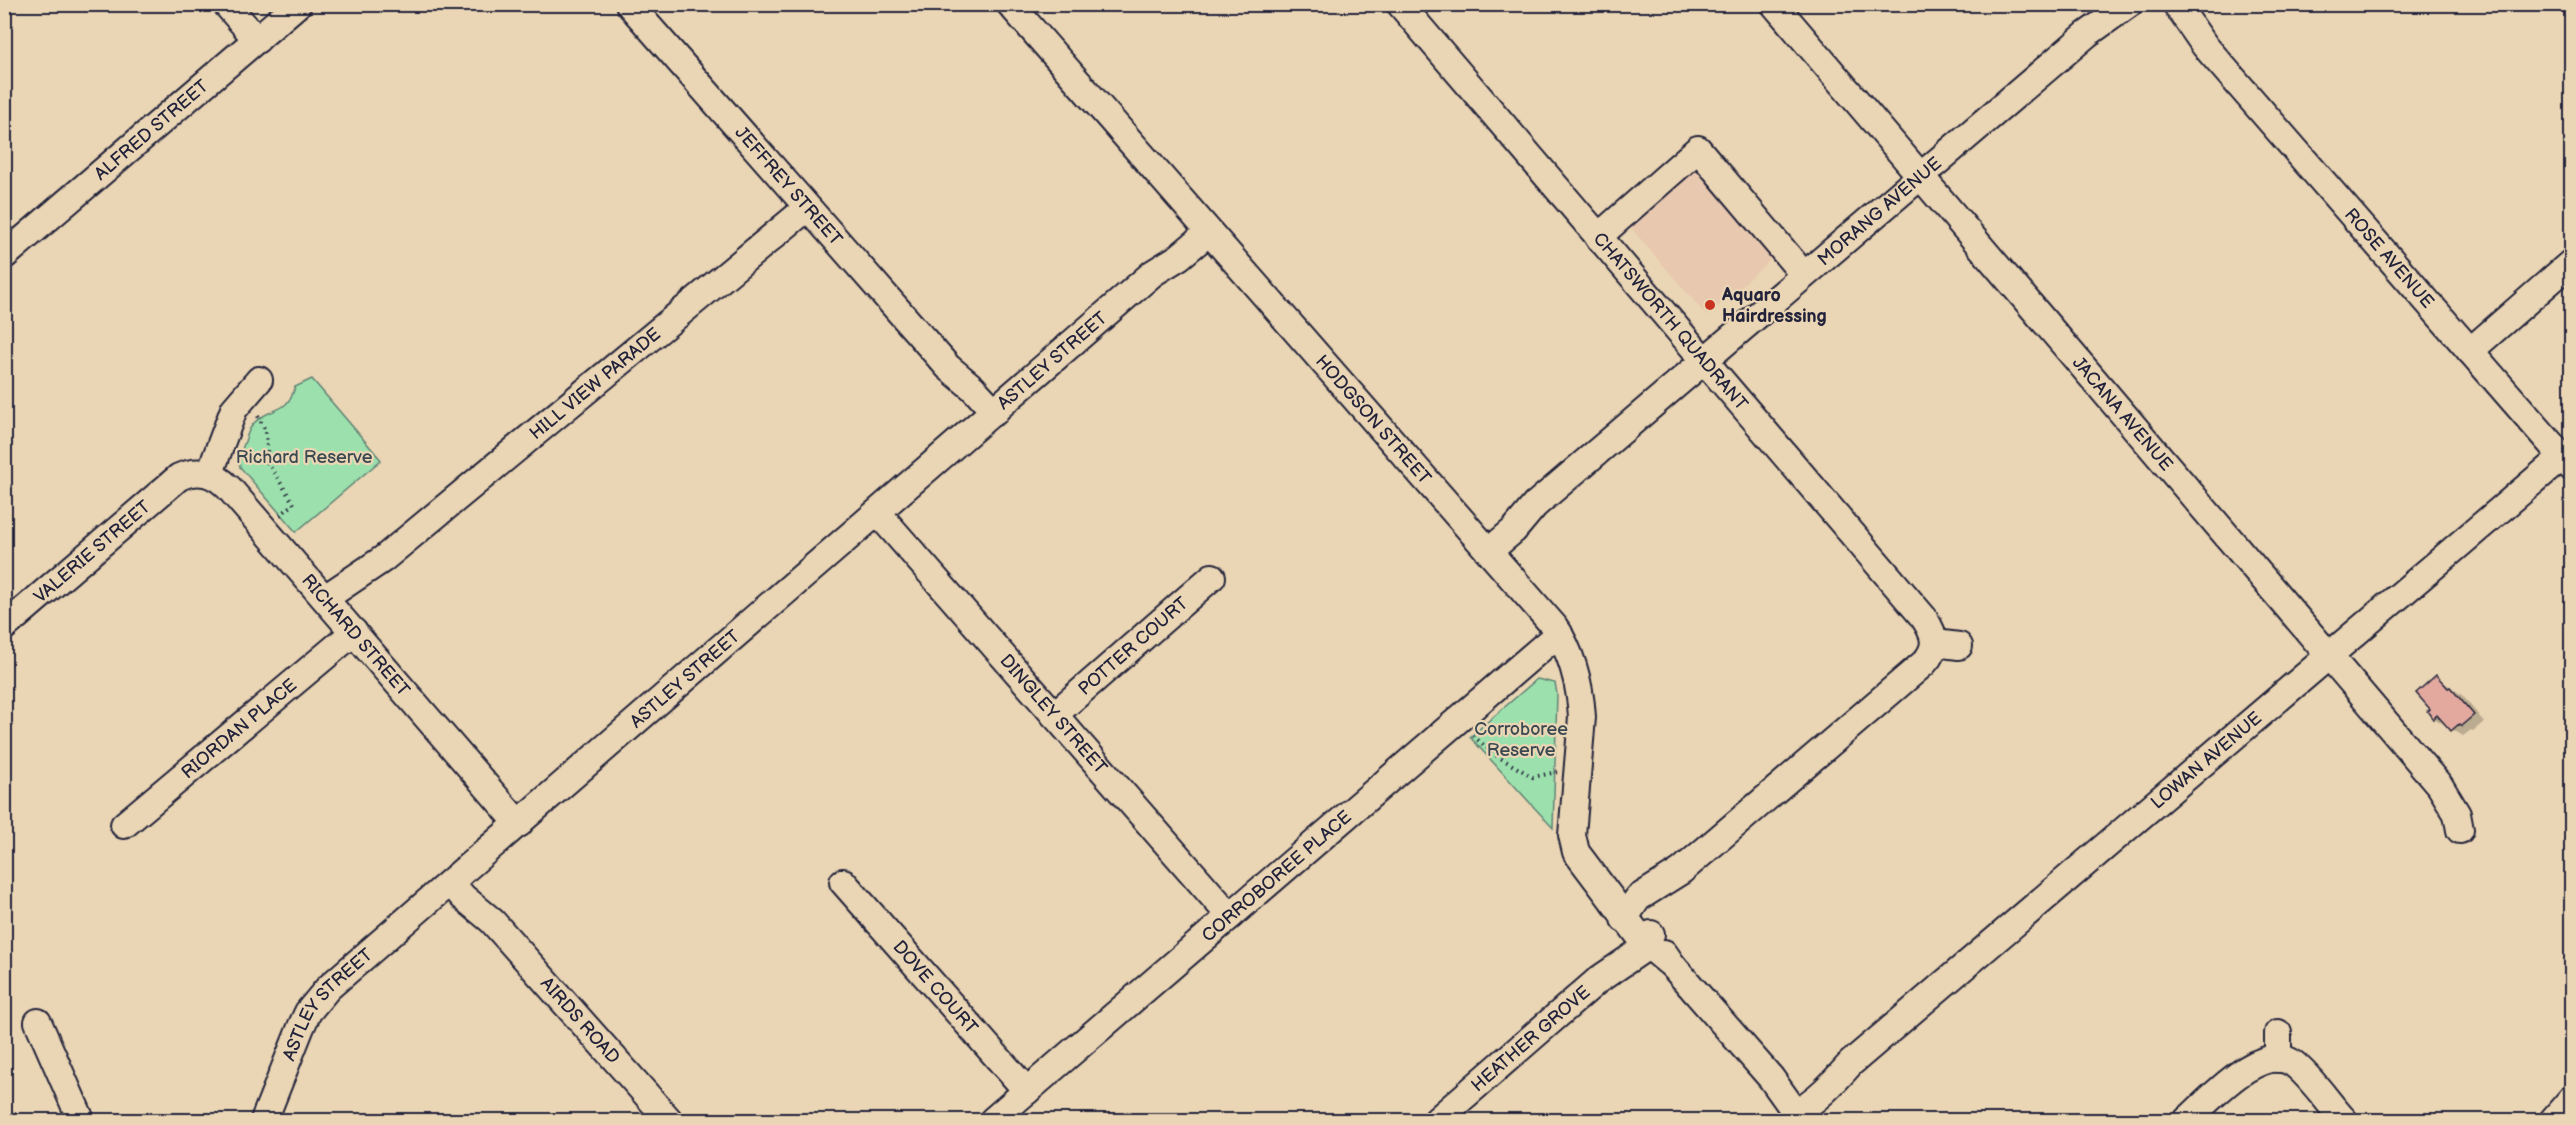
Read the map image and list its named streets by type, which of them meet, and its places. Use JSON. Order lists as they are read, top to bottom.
{
  "streets": {
    "street": [
      "ALFRED STREET",
      "JEFFREY STREET",
      "MORANG AVENUE",
      "ROSE AVENUE",
      "CHATSWORTH QUADRANT",
      "ASTLEY STREET",
      "HILL VIEW PARADE",
      "JACANA AVENUE",
      "HODGSON STREET",
      "VALERIE STREET",
      "RICHARD STREET",
      "POTTER COURT",
      "DINGLEY STREET",
      "RIORDAN PLACE",
      "LOWAN AVENUE",
      "CORROBOREE PLACE",
      "DOVE COURT",
      "AIRDS ROAD",
      "HEATHER GROVE"
    ]
  },
  "crossings": [
    ["JEFFREY STREET", "ASTLEY STREET"],
    ["JEFFREY STREET", "HILL VIEW PARADE"],
    ["MORANG AVENUE", "CHATSWORTH QUADRANT"],
    ["MORANG AVENUE", "JACANA AVENUE"],
    ["MORANG AVENUE", "HODGSON STREET"],
    ["ROSE AVENUE", "LOWAN AVENUE"],
    ["CHATSWORTH QUADRANT", "HODGSON STREET"],
    ["CHATSWORTH QUADRANT", "HEATHER GROVE"],
    ["ASTLEY STREET", "HODGSON STREET"],
    ["ASTLEY STREET", "RICHARD STREET"],
    ["ASTLEY STREET", "DINGLEY STREET"],
    ["ASTLEY STREET", "AIRDS ROAD"],
    ["HILL VIEW PARADE", "RICHARD STREET"],
    ["JACANA AVENUE", "LOWAN AVENUE"],
    ["HODGSON STREET", "LOWAN AVENUE"],
    ["HODGSON STREET", "CORROBOREE PLACE"],
    ["HODGSON STREET", "HEATHER GROVE"],
    ["VALERIE STREET", "RICHARD STREET"],
    ["RICHARD STREET", "RIORDAN PLACE"],
    ["POTTER COURT", "DINGLEY STREET"],
    ["DINGLEY STREET", "CORROBOREE PLACE"],
    ["CORROBOREE PLACE", "DOVE COURT"]
  ],
  "parks": ["Richard Reserve", "Corroboree Reserve"],
  "places": ["Aquaro Hairdressing"]
}
